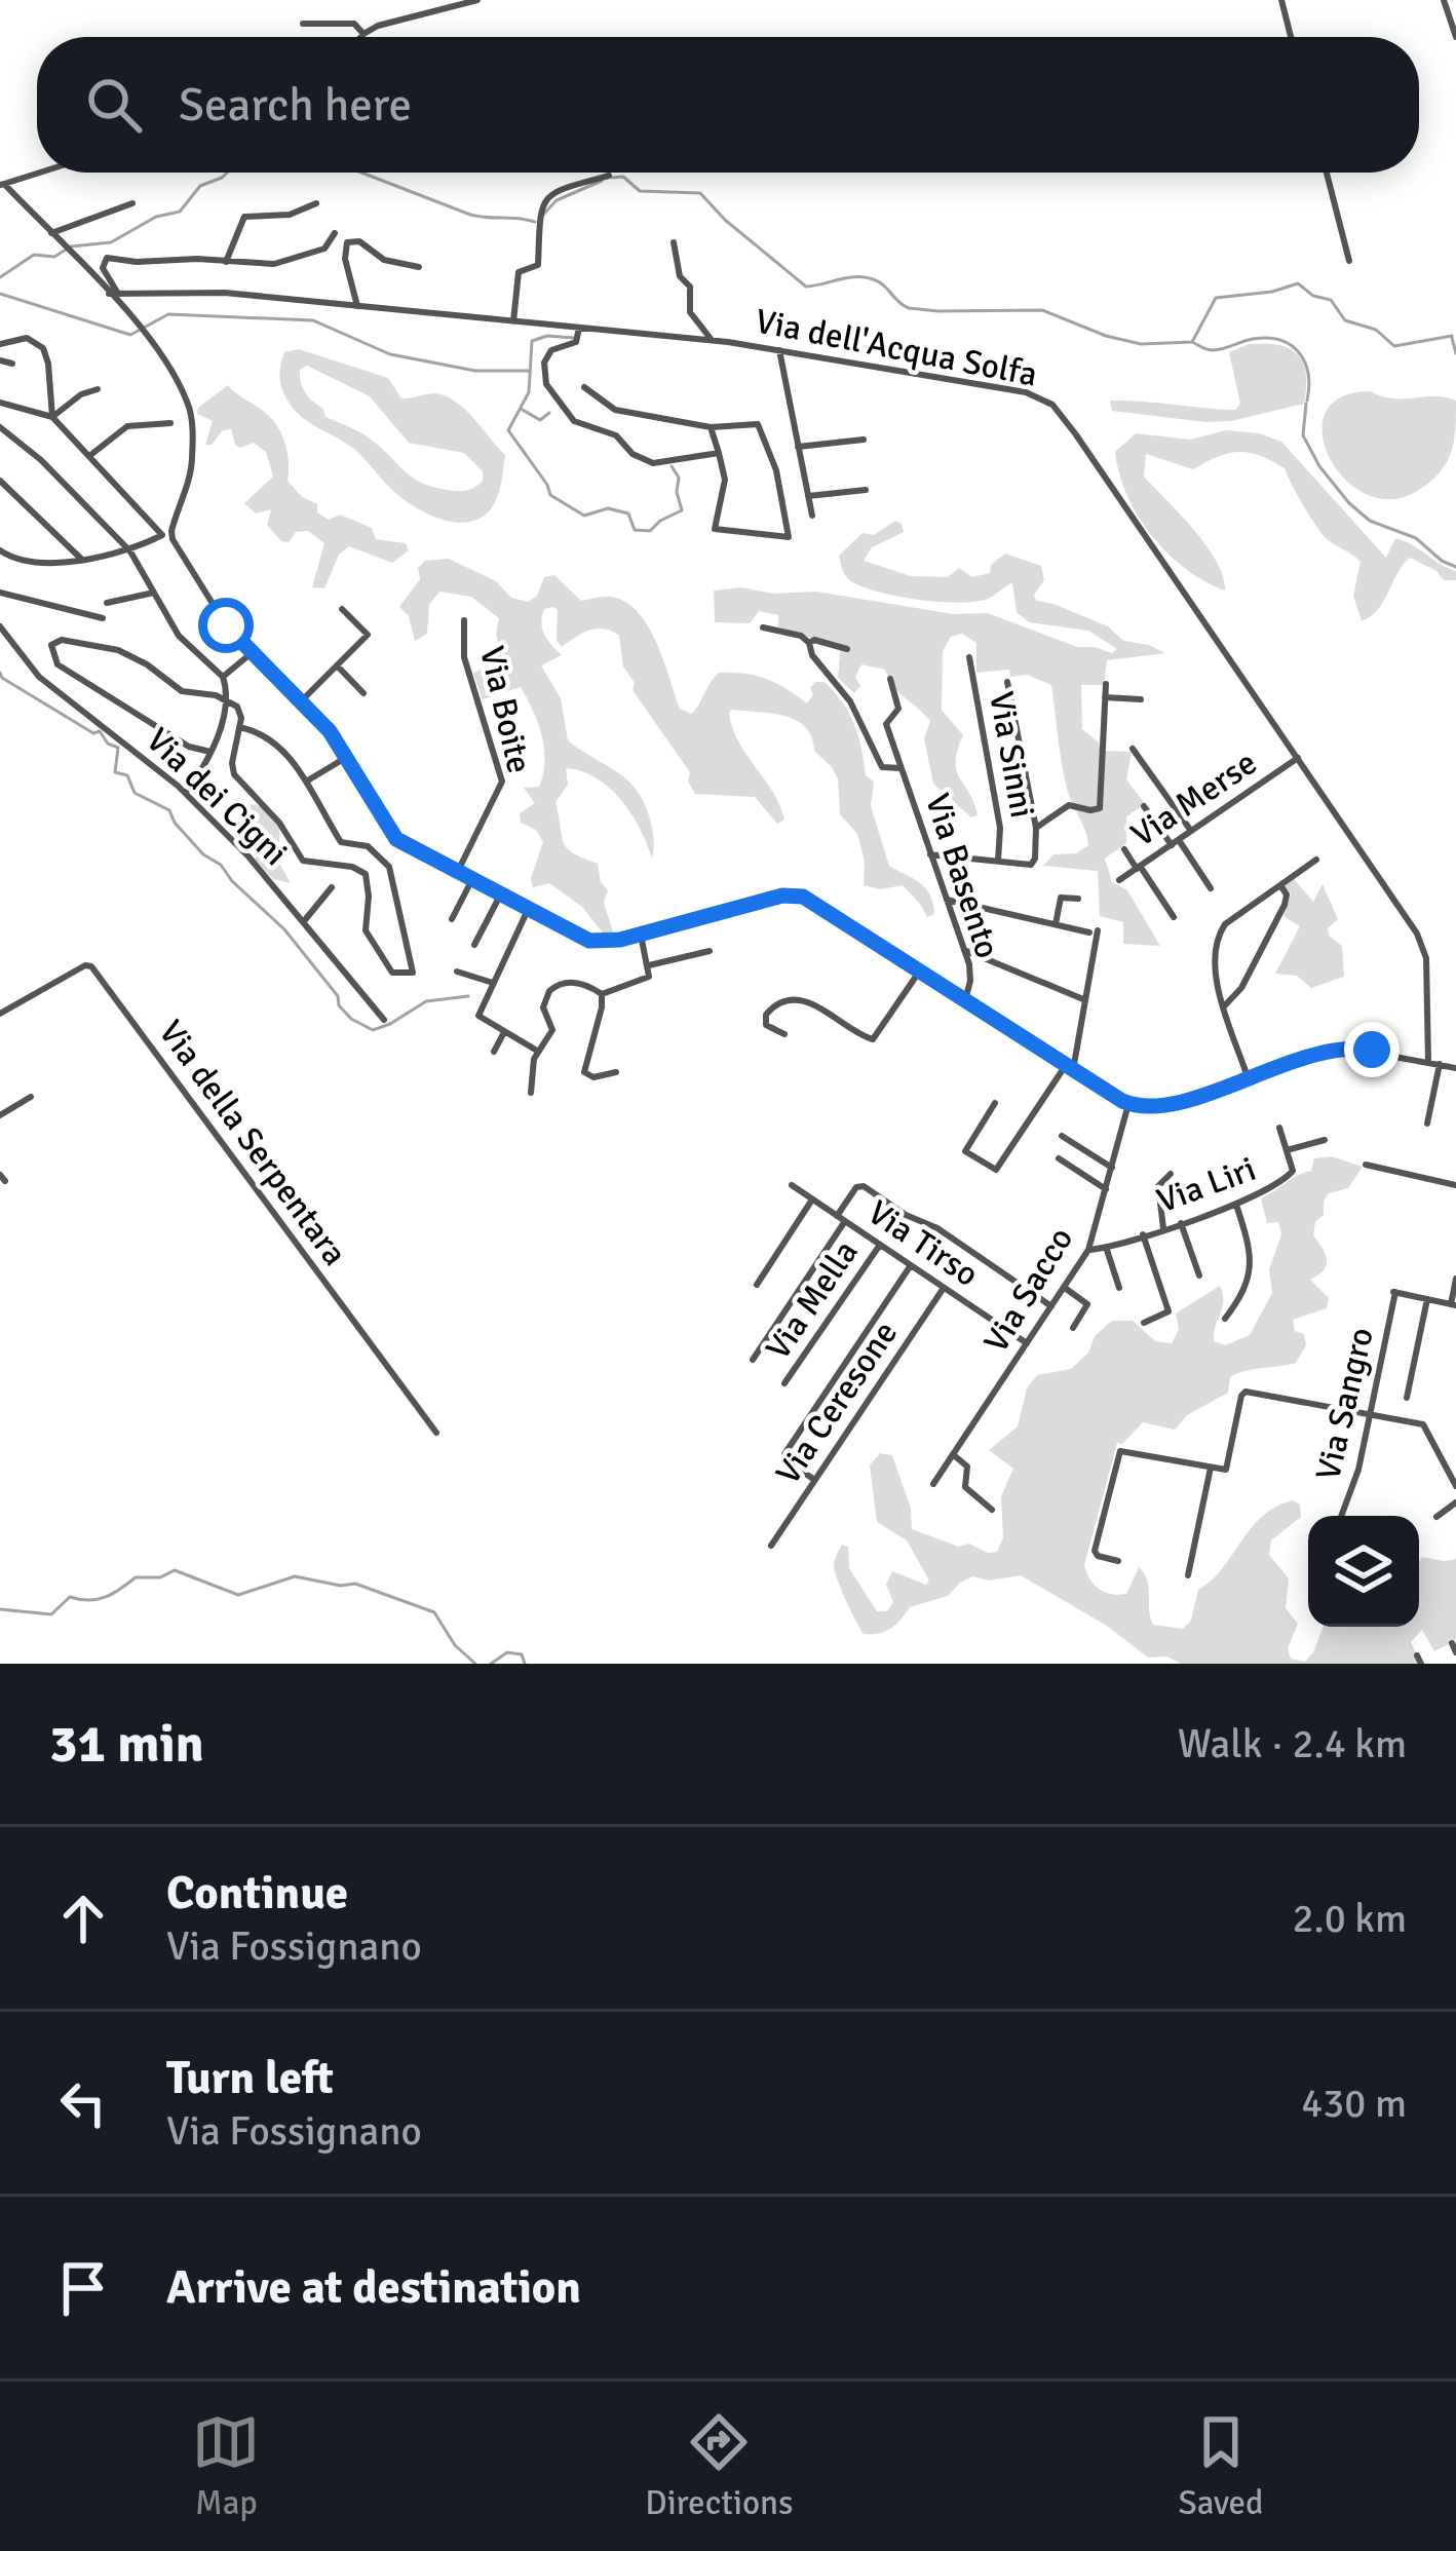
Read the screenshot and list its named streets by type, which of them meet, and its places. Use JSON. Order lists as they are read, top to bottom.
{
  "streets": {
    "street": [
      "Via dell'Acqua Solfa",
      "Via Boite",
      "Via Sinni",
      "Via dei Cigni",
      "Via Merse",
      "Via Basento",
      "Via della Serpentara",
      "Via Liri",
      "Via Tirso",
      "Via Sacco",
      "Via Mella",
      "Via Ceresone",
      "Via Sangro"
    ]
  },
  "crossings": [
    ["Via dell'Acqua Solfa", "Via Merse"],
    ["Via Liri", "Via Sacco"],
    ["Via Tirso", "Via Sacco"],
    ["Via Tirso", "Via Mella"],
    ["Via Tirso", "Via Ceresone"]
  ],
  "page": {
    "search": "Search here",
    "heading": ["31 min", "Walk · 2.4 km"],
    "list": [
      ["Continue", "Via Fossignano", "2.0 km"],
      ["Turn left", "Via Fossignano", "430 m"],
      "Arrive at destination"
    ],
    "nav": ["Map", "Directions", "Saved"]
  }
}
